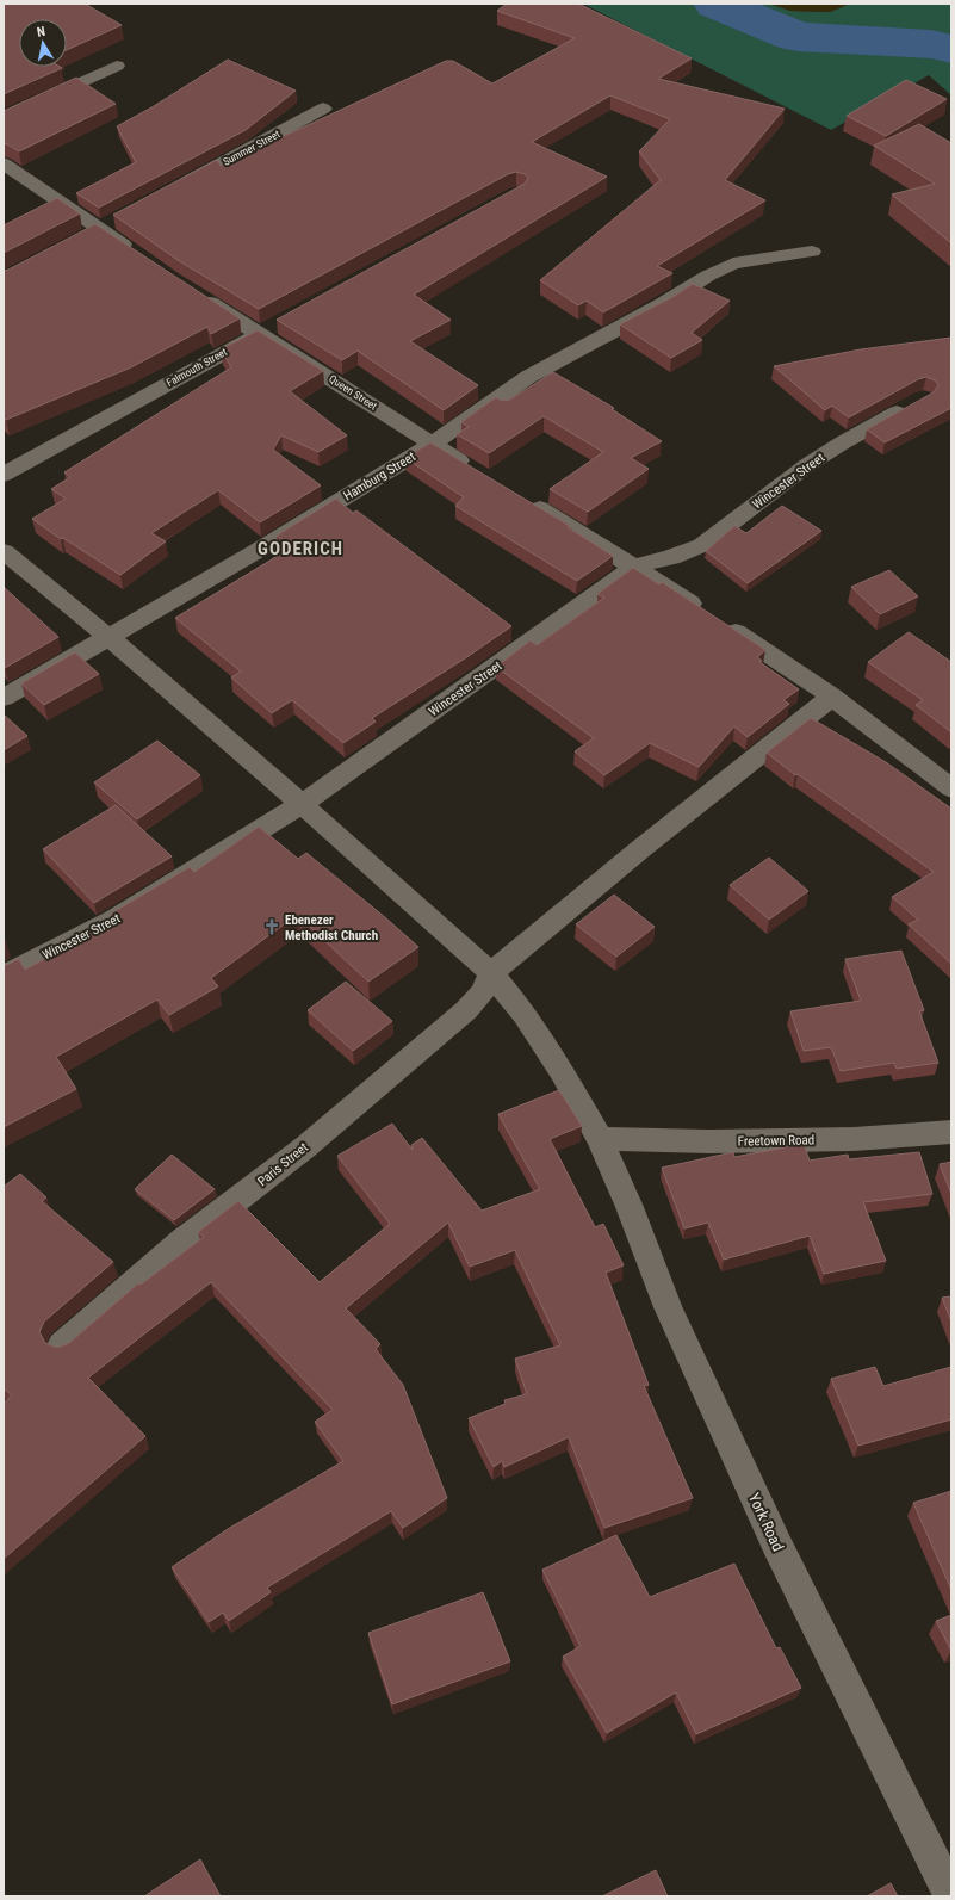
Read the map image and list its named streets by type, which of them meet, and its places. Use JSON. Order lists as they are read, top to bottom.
{
  "streets": {
    "street": [
      "Summer Street",
      "Falmouth Street",
      "Queen Street",
      "Hamburg Street",
      "Wincester Street",
      "Freetown Road",
      "Paris Street",
      "York Road"
    ]
  },
  "crossings": [
    ["Falmouth Street", "Queen Street"],
    ["Queen Street", "Hamburg Street"],
    ["Hamburg Street", "York Road"],
    ["Wincester Street", "York Road"],
    ["Freetown Road", "York Road"],
    ["Paris Street", "York Road"]
  ],
  "districts": ["GODERICH"],
  "places": {
    "church": ["Ebenezer Methodist Church"]
  },
  "north": "top"
}
